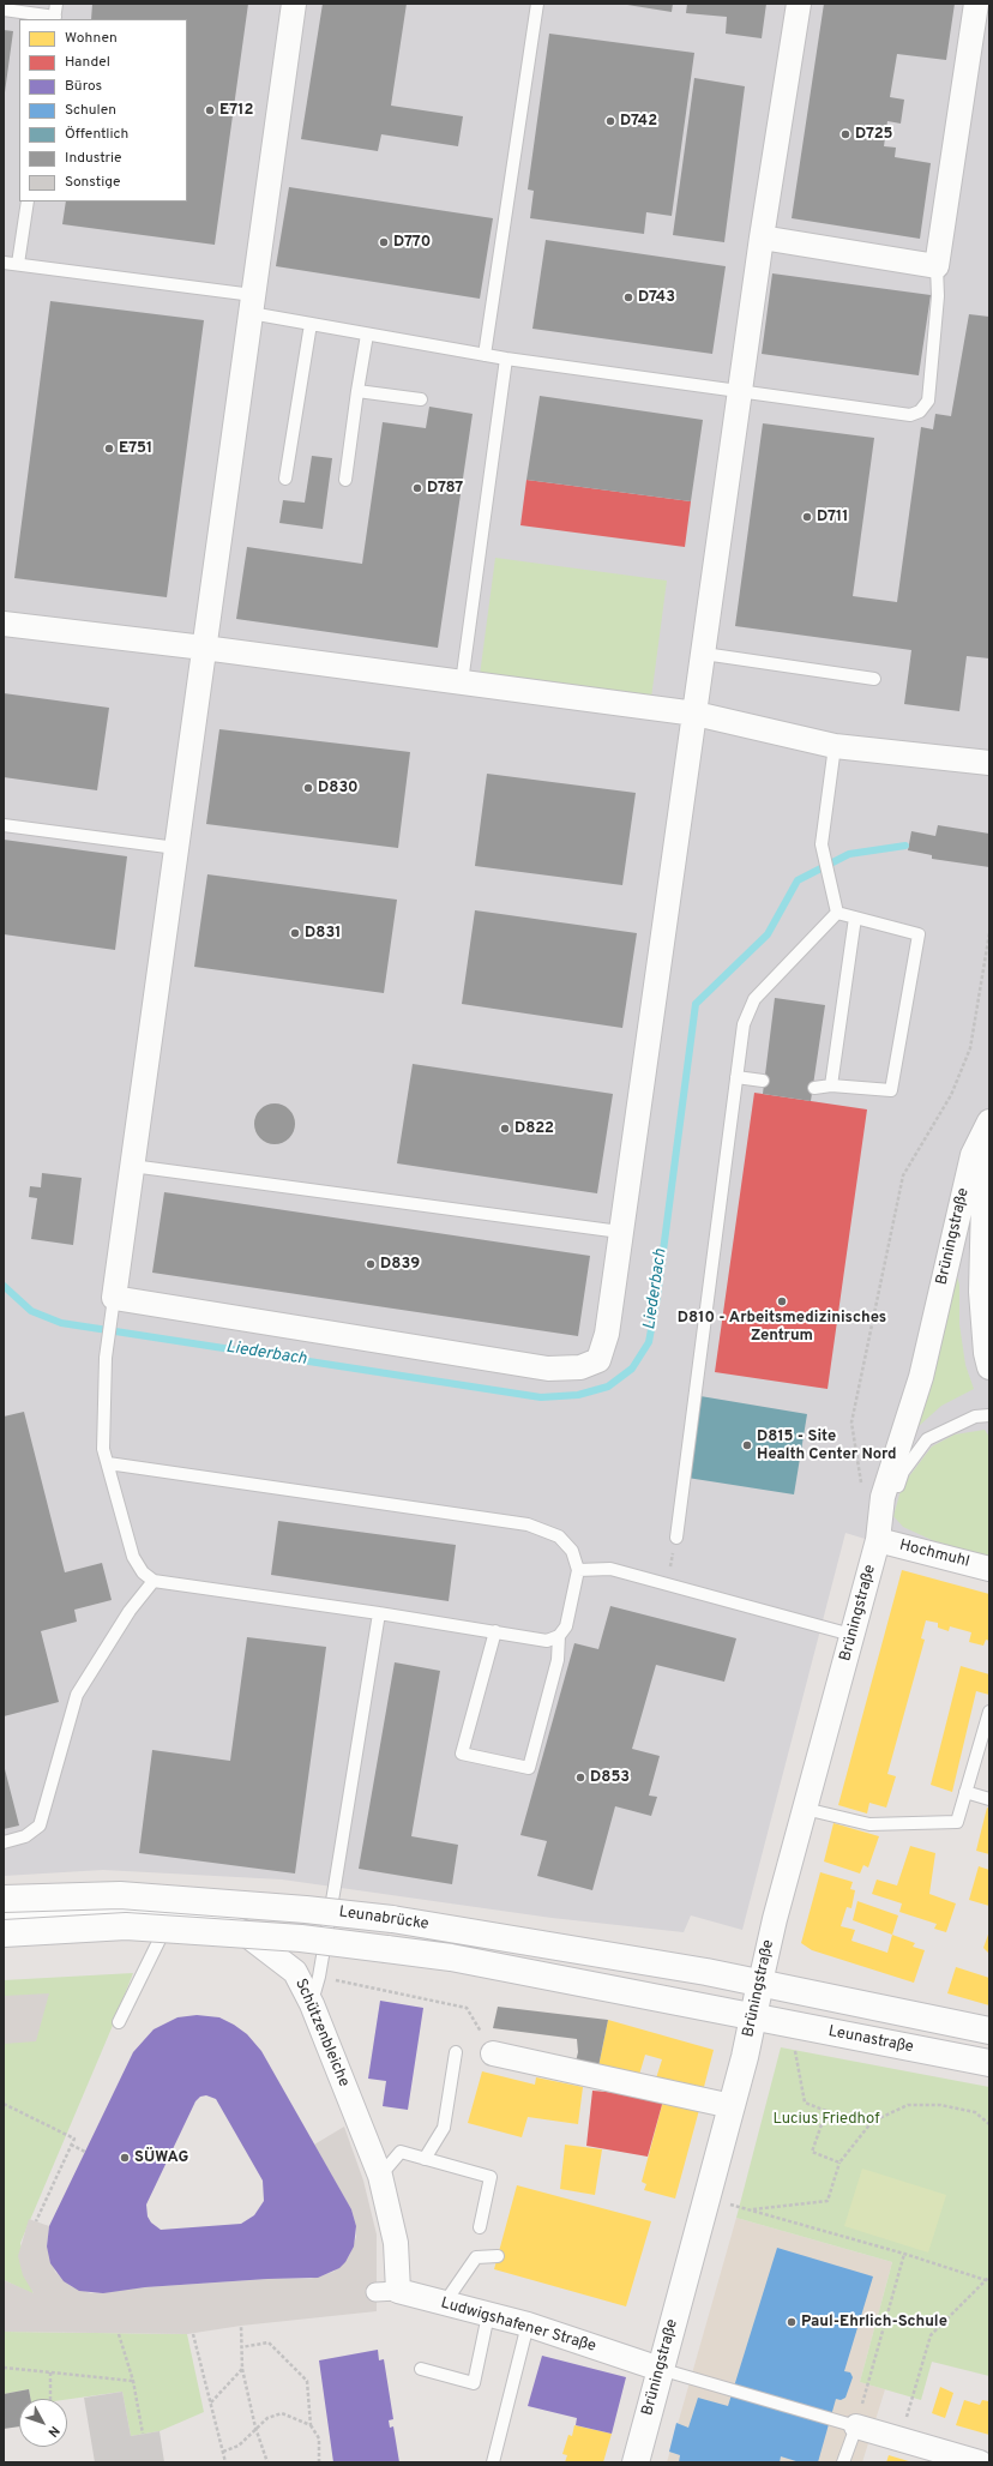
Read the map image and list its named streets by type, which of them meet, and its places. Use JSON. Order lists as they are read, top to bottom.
{
  "streets": {
    "main road": ["Brüningstraße", "Leunabrücke", "Leunastraße"],
    "street": ["Hochmuhl", "Schützenbleiche", "Ludwigshafener Straße"]
  },
  "crossings": [
    ["Brüningstraße", "Hochmuhl"],
    ["Brüningstraße", "Leunabrücke"],
    ["Brüningstraße", "Leunastraße"],
    ["Brüningstraße", "Ludwigshafener Straße"],
    ["Leunabrücke", "Leunastraße"],
    ["Schützenbleiche", "Ludwigshafener Straße"]
  ],
  "water": ["Liederbach"],
  "parks": ["Lucius Friedhof"],
  "places": [
    "E712",
    "D742",
    "D725",
    "D770",
    "D743",
    "E751",
    "D787",
    "D711",
    "D830",
    "D831",
    "D822",
    "D839",
    "D810 - Arbeitsmedizinisches Zentrum",
    "D815 - Site Health Center Nord",
    "D853",
    "SÜWAG",
    "Paul-Ehrlich-Schule"
  ],
  "legend": [
    "Wohnen",
    "Handel",
    "Büros",
    "Schulen",
    "Öffentlich",
    "Industrie",
    "Sonstige"
  ],
  "north": "bottom right"
}
